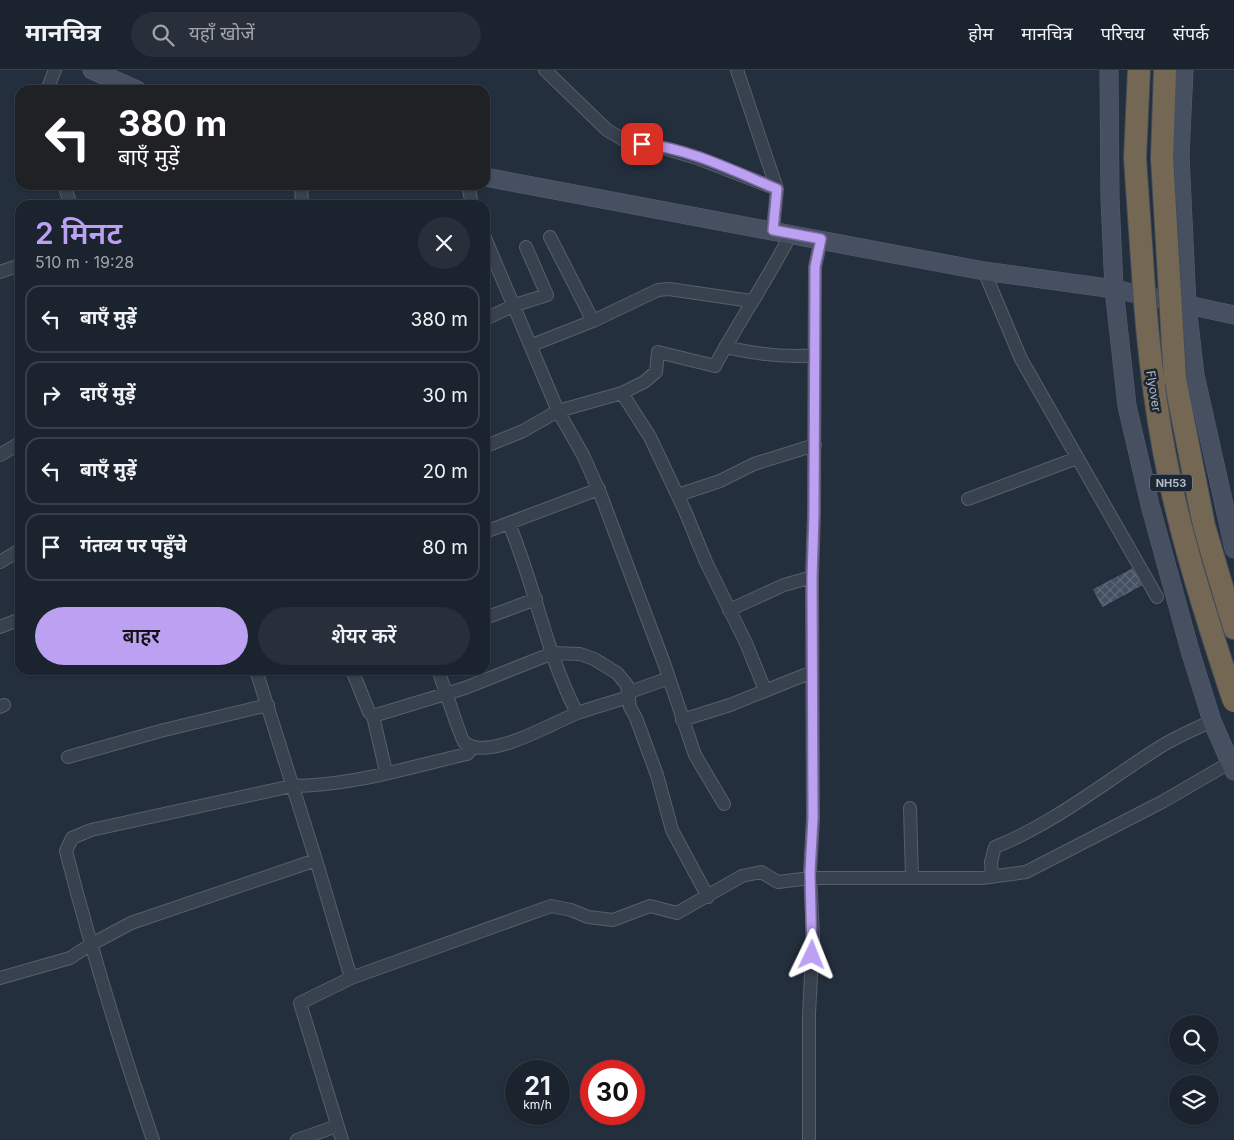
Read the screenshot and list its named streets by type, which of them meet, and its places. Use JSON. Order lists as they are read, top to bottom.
{
  "streets": {
    "highway": ["Flyover", "NH53"]
  },
  "page": {
    "header": "मानचित्र",
    "search": "यहाँ खोजें",
    "nav": [
      "होम",
      "मानचित्र",
      "परिचय",
      "संपर्क"
    ],
    "turn": ["380 m", "बाएँ मुड़ें"],
    "heading": ["2 मिनट", "510 m · 19:28"],
    "list": [
      {
        "name": "बाएँ मुड़ें",
        "value": "380 m"
      },
      {
        "name": "दाएँ मुड़ें",
        "value": "30 m"
      },
      {
        "name": "बाएँ मुड़ें",
        "value": "20 m"
      },
      {
        "name": "गंतव्य पर पहुँचे",
        "value": "80 m"
      }
    ],
    "buttons": ["बाहर", "शेयर करें"],
    "speed": "21 km/h",
    "limit": "30"
  }
}
